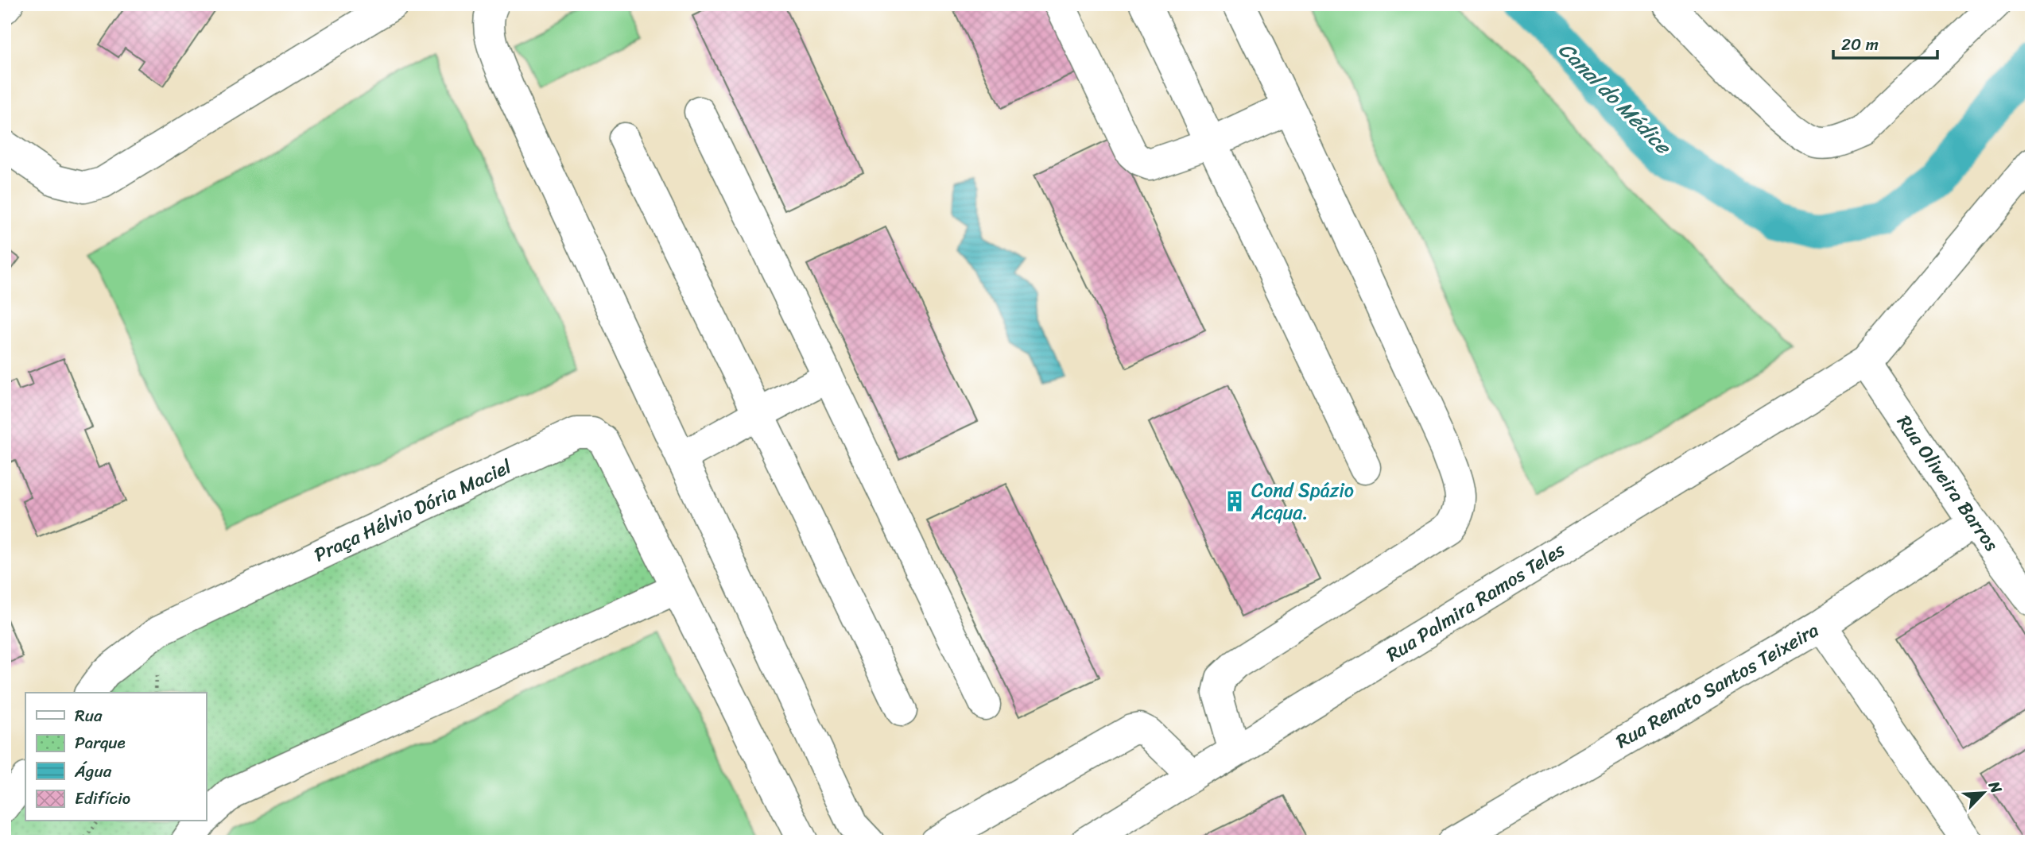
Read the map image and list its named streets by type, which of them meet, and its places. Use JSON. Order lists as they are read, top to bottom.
{
  "streets": {
    "street": [
      "Rua Oliveira Barros",
      "Praça Hélvio Dória Maciel",
      "Rua Palmira Ramos Teles",
      "Rua Renato Santos Teixeira"
    ]
  },
  "crossings": [
    ["Rua Oliveira Barros", "Rua Palmira Ramos Teles"],
    ["Rua Oliveira Barros", "Rua Renato Santos Teixeira"]
  ],
  "water": ["Canal do Médice"],
  "places": {
    "building": ["Cond Spázio Acqua."]
  },
  "legend": [
    "Rua",
    "Parque",
    "Água",
    "Edifício"
  ],
  "scale_bar": "20 m",
  "north": "top right"
}
